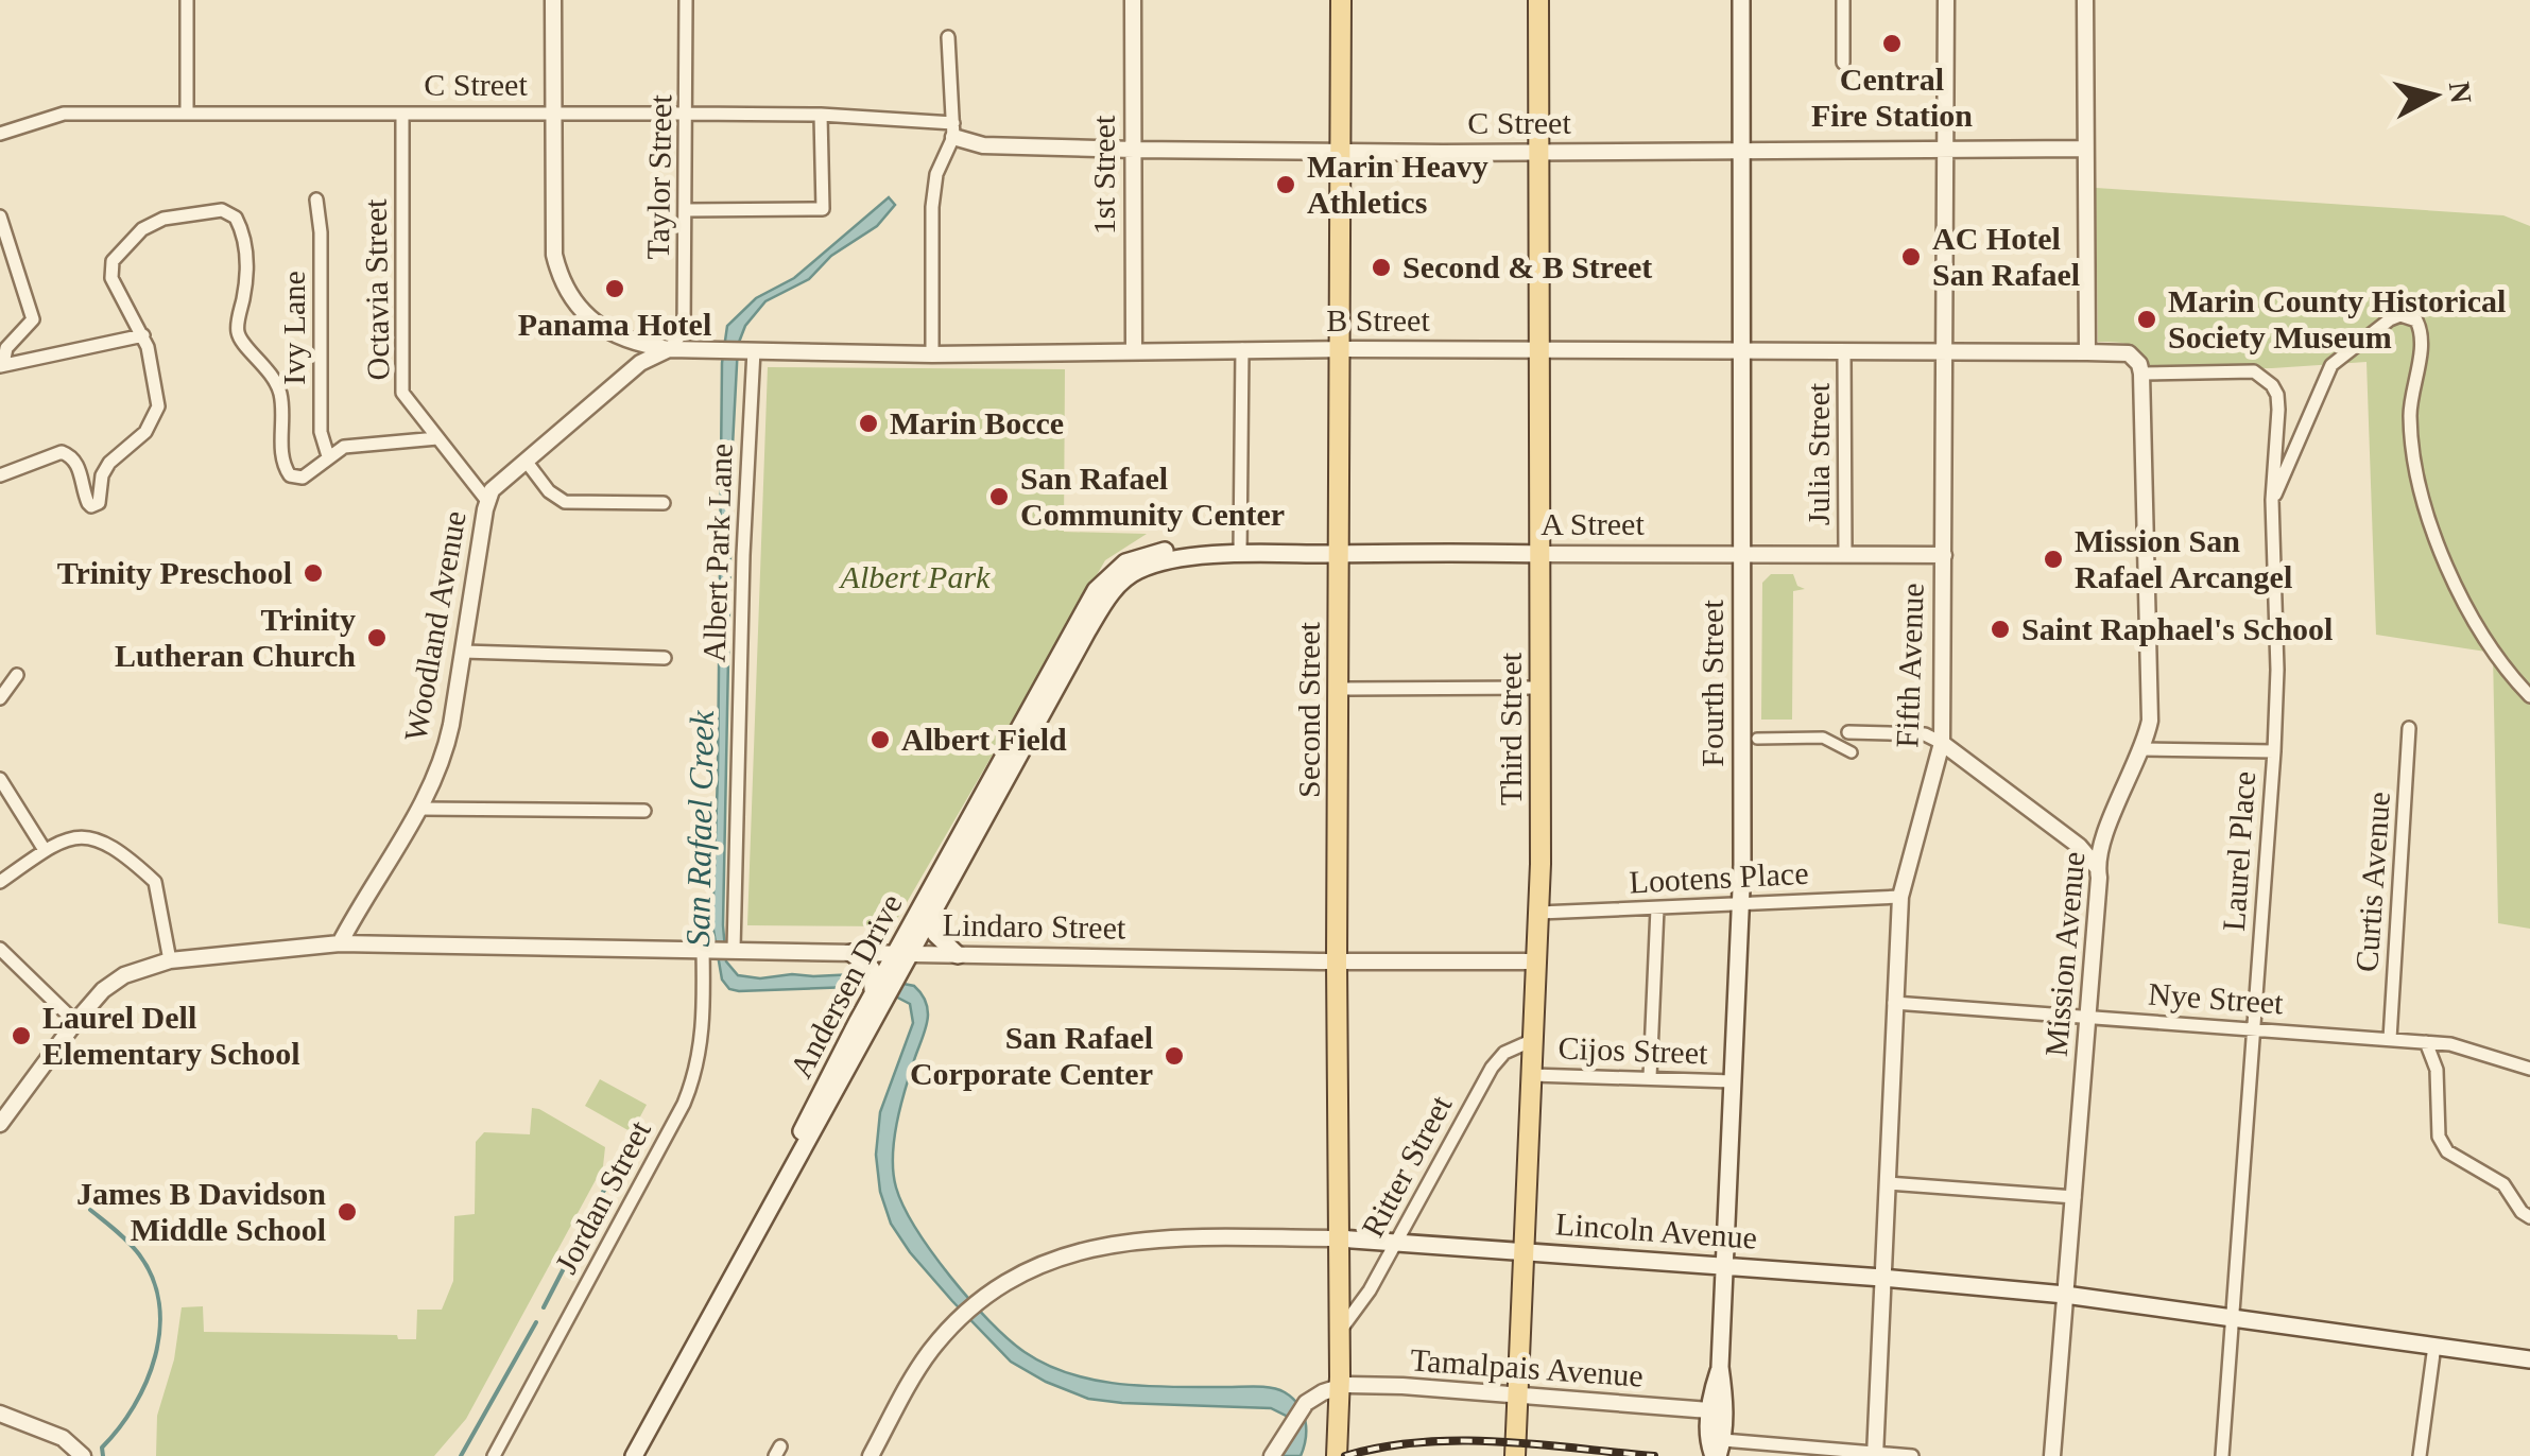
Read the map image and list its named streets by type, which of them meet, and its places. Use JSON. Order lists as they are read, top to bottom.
{
  "streets": {
    "main road": [
      "A Street",
      "Fourth Street",
      "Second Street",
      "Third Street",
      "Andersen Drive",
      "Lincoln Avenue"
    ],
    "street": [
      "C Street",
      "1st Street",
      "Taylor Street",
      "Octavia Street",
      "B Street",
      "Ivy Lane",
      "Julia Street",
      "Albert Park Lane",
      "Woodland Avenue",
      "Fifth Avenue",
      "Laurel Place",
      "Lootens Place",
      "Curtis Avenue",
      "Lindaro Street",
      "Mission Avenue",
      "Nye Street",
      "Cijos Street",
      "Ritter Street",
      "Jordan Street",
      "Tamalpais Avenue"
    ]
  },
  "crossings": [
    ["C Street", "1st Street"],
    ["C Street", "Taylor Street"],
    ["C Street", "Octavia Street"],
    ["C Street", "B Street"],
    ["C Street", "Fifth Avenue"],
    ["C Street", "Fourth Street"],
    ["C Street", "Second Street"],
    ["C Street", "Third Street"],
    ["1st Street", "B Street"],
    ["Taylor Street", "B Street"],
    ["Taylor Street", "Woodland Avenue"],
    ["Octavia Street", "Woodland Avenue"],
    ["B Street", "Julia Street"],
    ["B Street", "Albert Park Lane"],
    ["B Street", "Woodland Avenue"],
    ["B Street", "Fifth Avenue"],
    ["B Street", "Fourth Street"],
    ["B Street", "Second Street"],
    ["B Street", "Third Street"],
    ["Julia Street", "A Street"],
    ["A Street", "Fifth Avenue"],
    ["A Street", "Fourth Street"],
    ["A Street", "Second Street"],
    ["A Street", "Third Street"],
    ["A Street", "Andersen Drive"],
    ["Albert Park Lane", "Lindaro Street"],
    ["Woodland Avenue", "Lindaro Street"],
    ["Fifth Avenue", "Lootens Place"],
    ["Fifth Avenue", "Nye Street"],
    ["Fifth Avenue", "Lincoln Avenue"],
    ["Fourth Street", "Lootens Place"],
    ["Fourth Street", "Cijos Street"],
    ["Fourth Street", "Lincoln Avenue"],
    ["Fourth Street", "Tamalpais Avenue"],
    ["Second Street", "Lindaro Street"],
    ["Second Street", "Ritter Street"],
    ["Second Street", "Lincoln Avenue"],
    ["Second Street", "Tamalpais Avenue"],
    ["Third Street", "Lootens Place"],
    ["Third Street", "Lindaro Street"],
    ["Third Street", "Cijos Street"],
    ["Third Street", "Ritter Street"],
    ["Third Street", "Lincoln Avenue"],
    ["Third Street", "Tamalpais Avenue"],
    ["Laurel Place", "Mission Avenue"],
    ["Laurel Place", "Nye Street"],
    ["Laurel Place", "Lincoln Avenue"],
    ["Curtis Avenue", "Nye Street"],
    ["Lindaro Street", "Andersen Drive"],
    ["Lindaro Street", "Jordan Street"],
    ["Mission Avenue", "Nye Street"],
    ["Mission Avenue", "Lincoln Avenue"],
    ["Ritter Street", "Lincoln Avenue"]
  ],
  "water": ["San Rafael Creek"],
  "parks": ["Albert Park"],
  "places": [
    "Central Fire Station",
    "Marin Heavy Athletics",
    "AC Hotel San Rafael",
    "Second & B Street",
    "Panama Hotel",
    "Marin County Historical Society Museum",
    "Marin Bocce",
    "San Rafael Community Center",
    "Mission San Rafael Arcangel",
    "Trinity Preschool",
    "Saint Raphael's School",
    "Trinity Lutheran Church",
    "Albert Field",
    "Laurel Dell Elementary School",
    "San Rafael Corporate Center",
    "James B Davidson Middle School"
  ],
  "north": "right"
}
